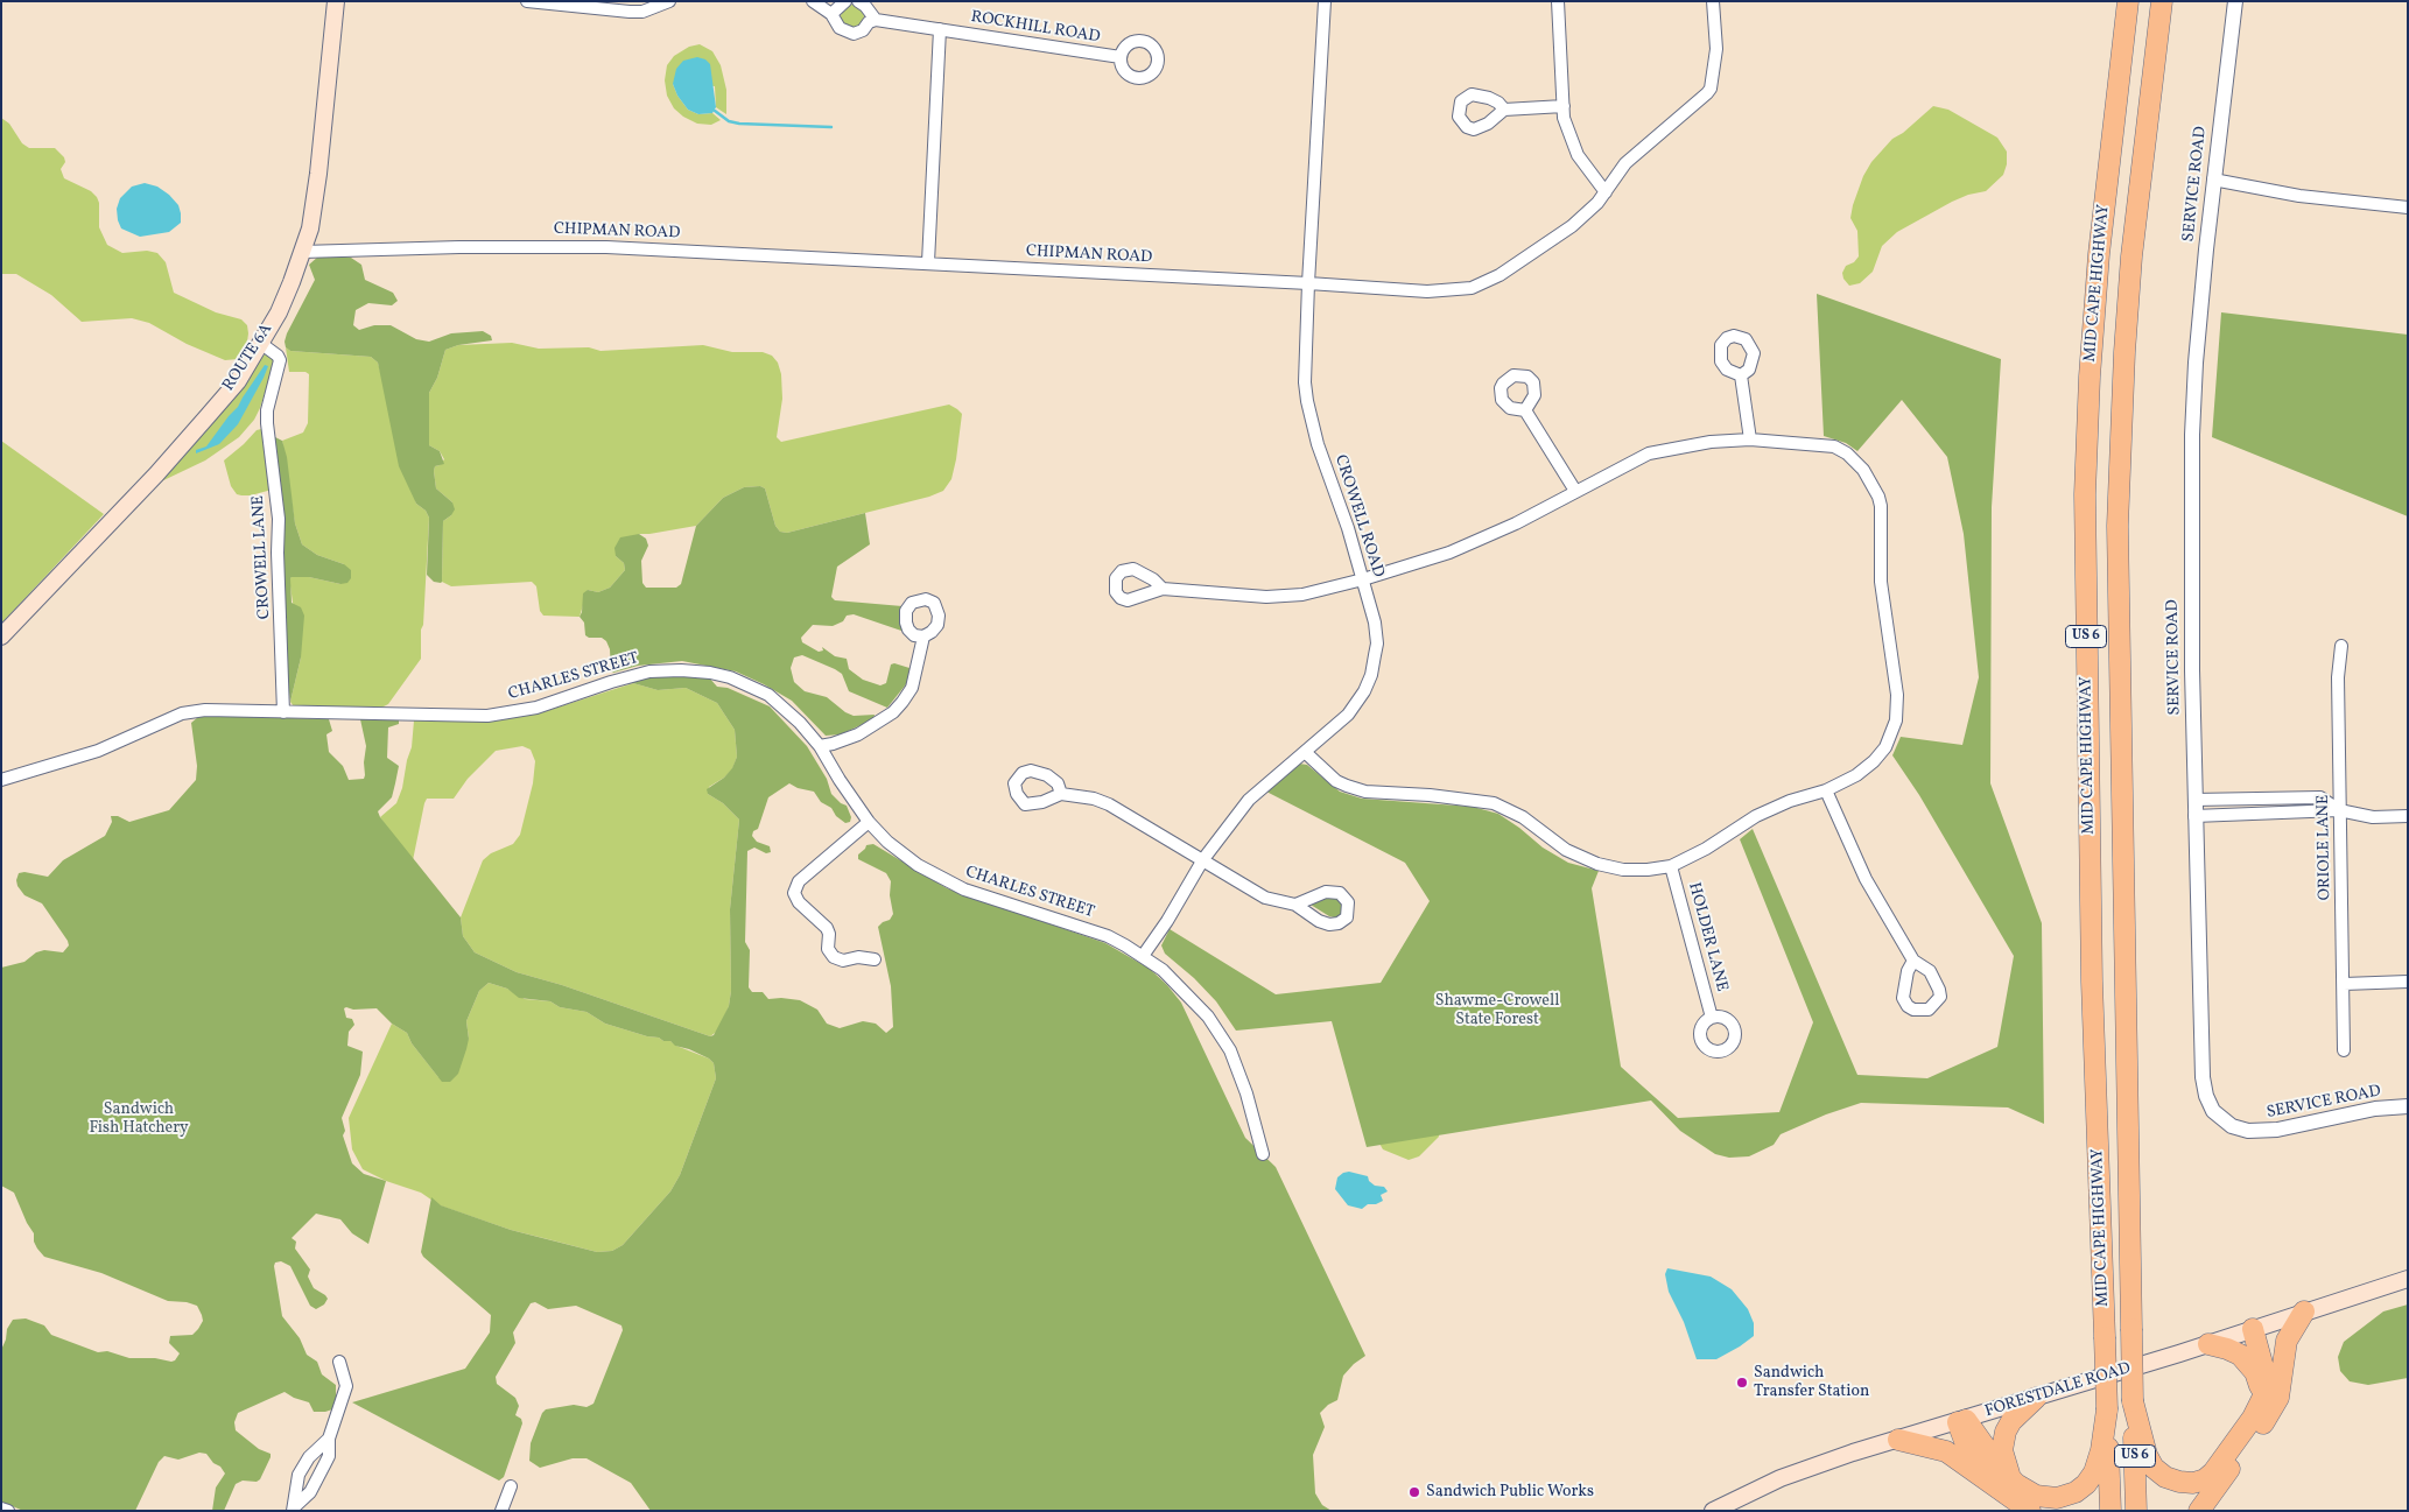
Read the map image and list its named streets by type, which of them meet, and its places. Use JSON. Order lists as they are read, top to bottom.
{
  "streets": {
    "highway": ["MID CAPE HIGHWAY", "US 6"],
    "main road": ["ROUTE 6A", "FORESTDALE ROAD"],
    "street": [
      "ROCKHILL ROAD",
      "SERVICE ROAD",
      "CHIPMAN ROAD",
      "CROWELL ROAD",
      "CROWELL LANE",
      "CHARLES STREET",
      "ORIOLE LANE",
      "HOLDER LANE"
    ]
  },
  "crossings": [
    ["CHIPMAN ROAD", "ROUTE 6A"],
    ["CHIPMAN ROAD", "CROWELL ROAD"],
    ["ROUTE 6A", "CROWELL LANE"],
    ["CROWELL ROAD", "CHARLES STREET"],
    ["CROWELL LANE", "CHARLES STREET"]
  ],
  "parks": ["Shawme-Crowell State Forest", "Sandwich Fish Hatchery"],
  "places": ["Sandwich Transfer Station", "Sandwich Public Works"]
}
